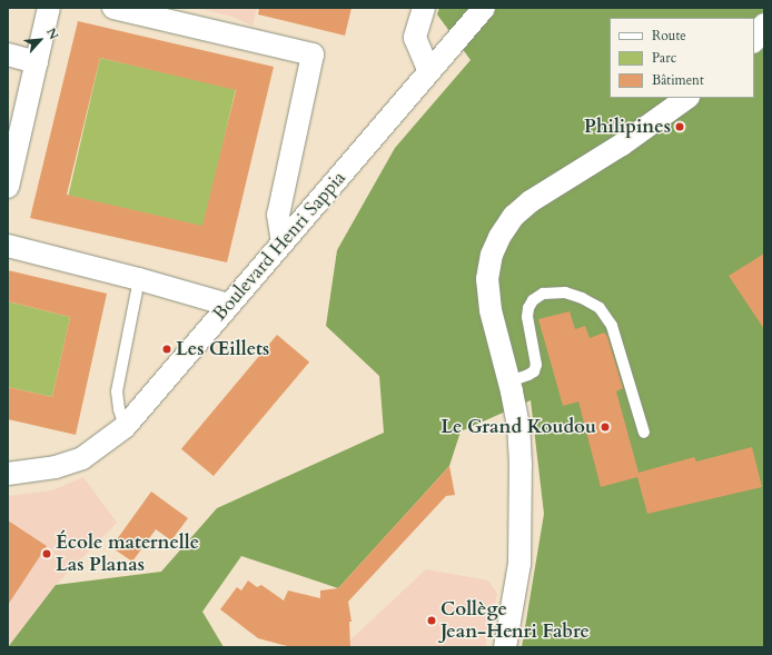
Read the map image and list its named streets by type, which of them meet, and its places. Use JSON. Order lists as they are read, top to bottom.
{
  "streets": {
    "street": ["Boulevard Henri Sappia"]
  },
  "places": [
    "Philipines",
    "Les Œillets",
    "Le Grand Koudou",
    "École maternelle Las Planas",
    "Collège Jean-Henri Fabre"
  ],
  "legend": ["Route", "Parc", "Bâtiment"],
  "north": "top right"
}
